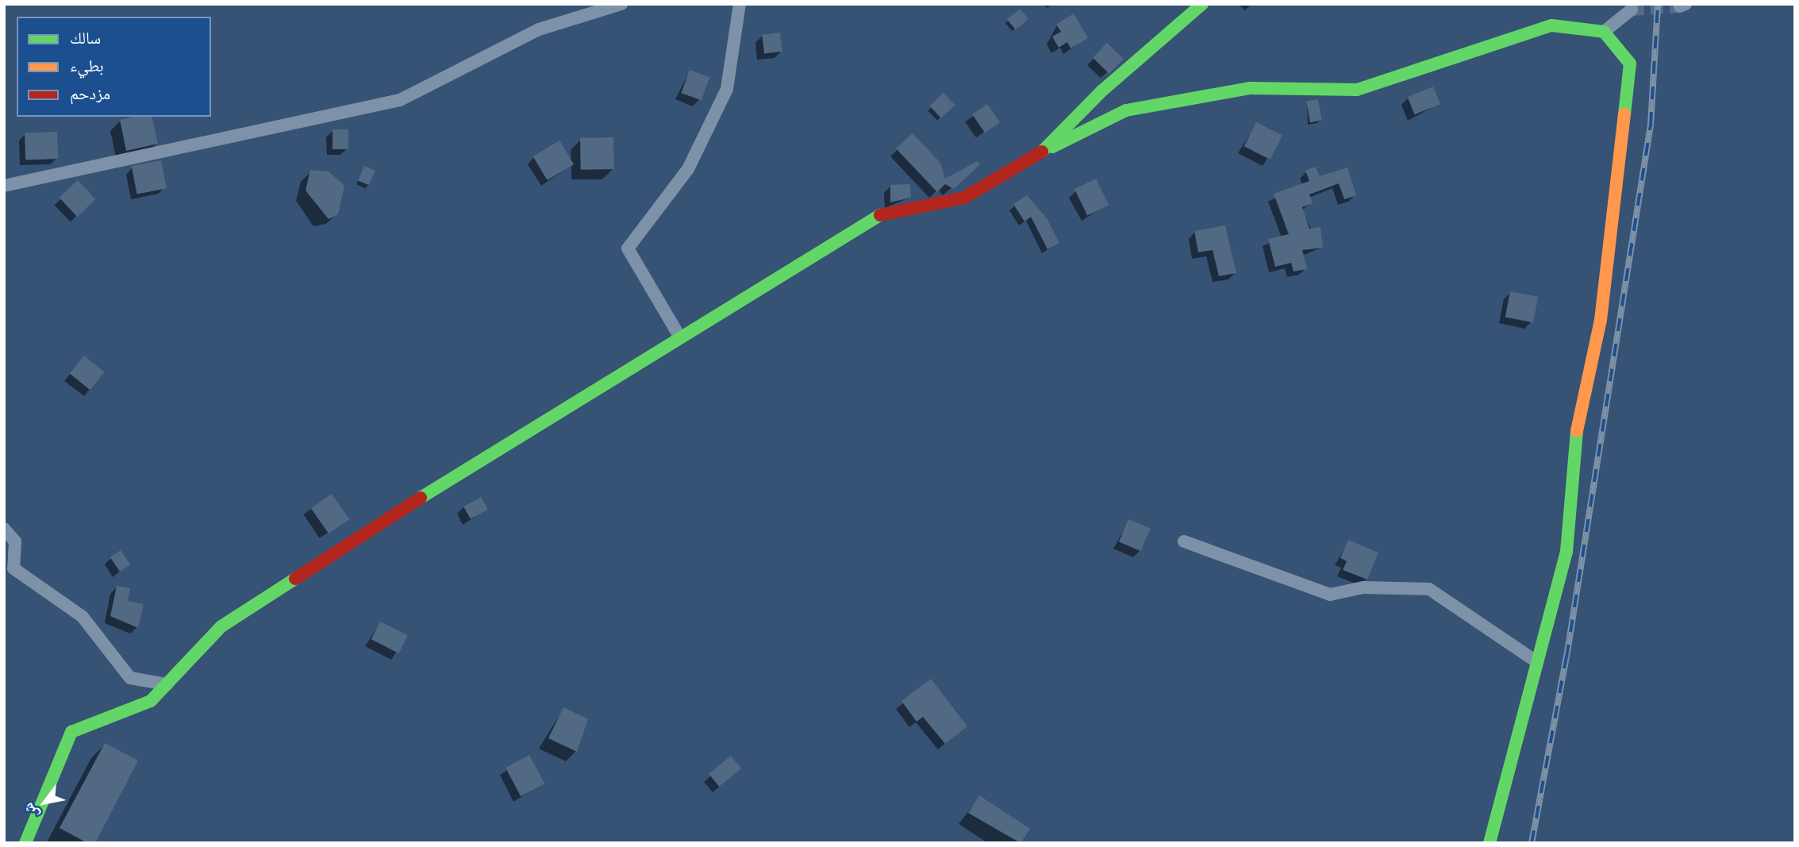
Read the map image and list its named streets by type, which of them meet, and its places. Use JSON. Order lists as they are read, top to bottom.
{
  "legend": ["سالك", "بطيء", "مزدحم"],
  "north": "bottom left"
}
